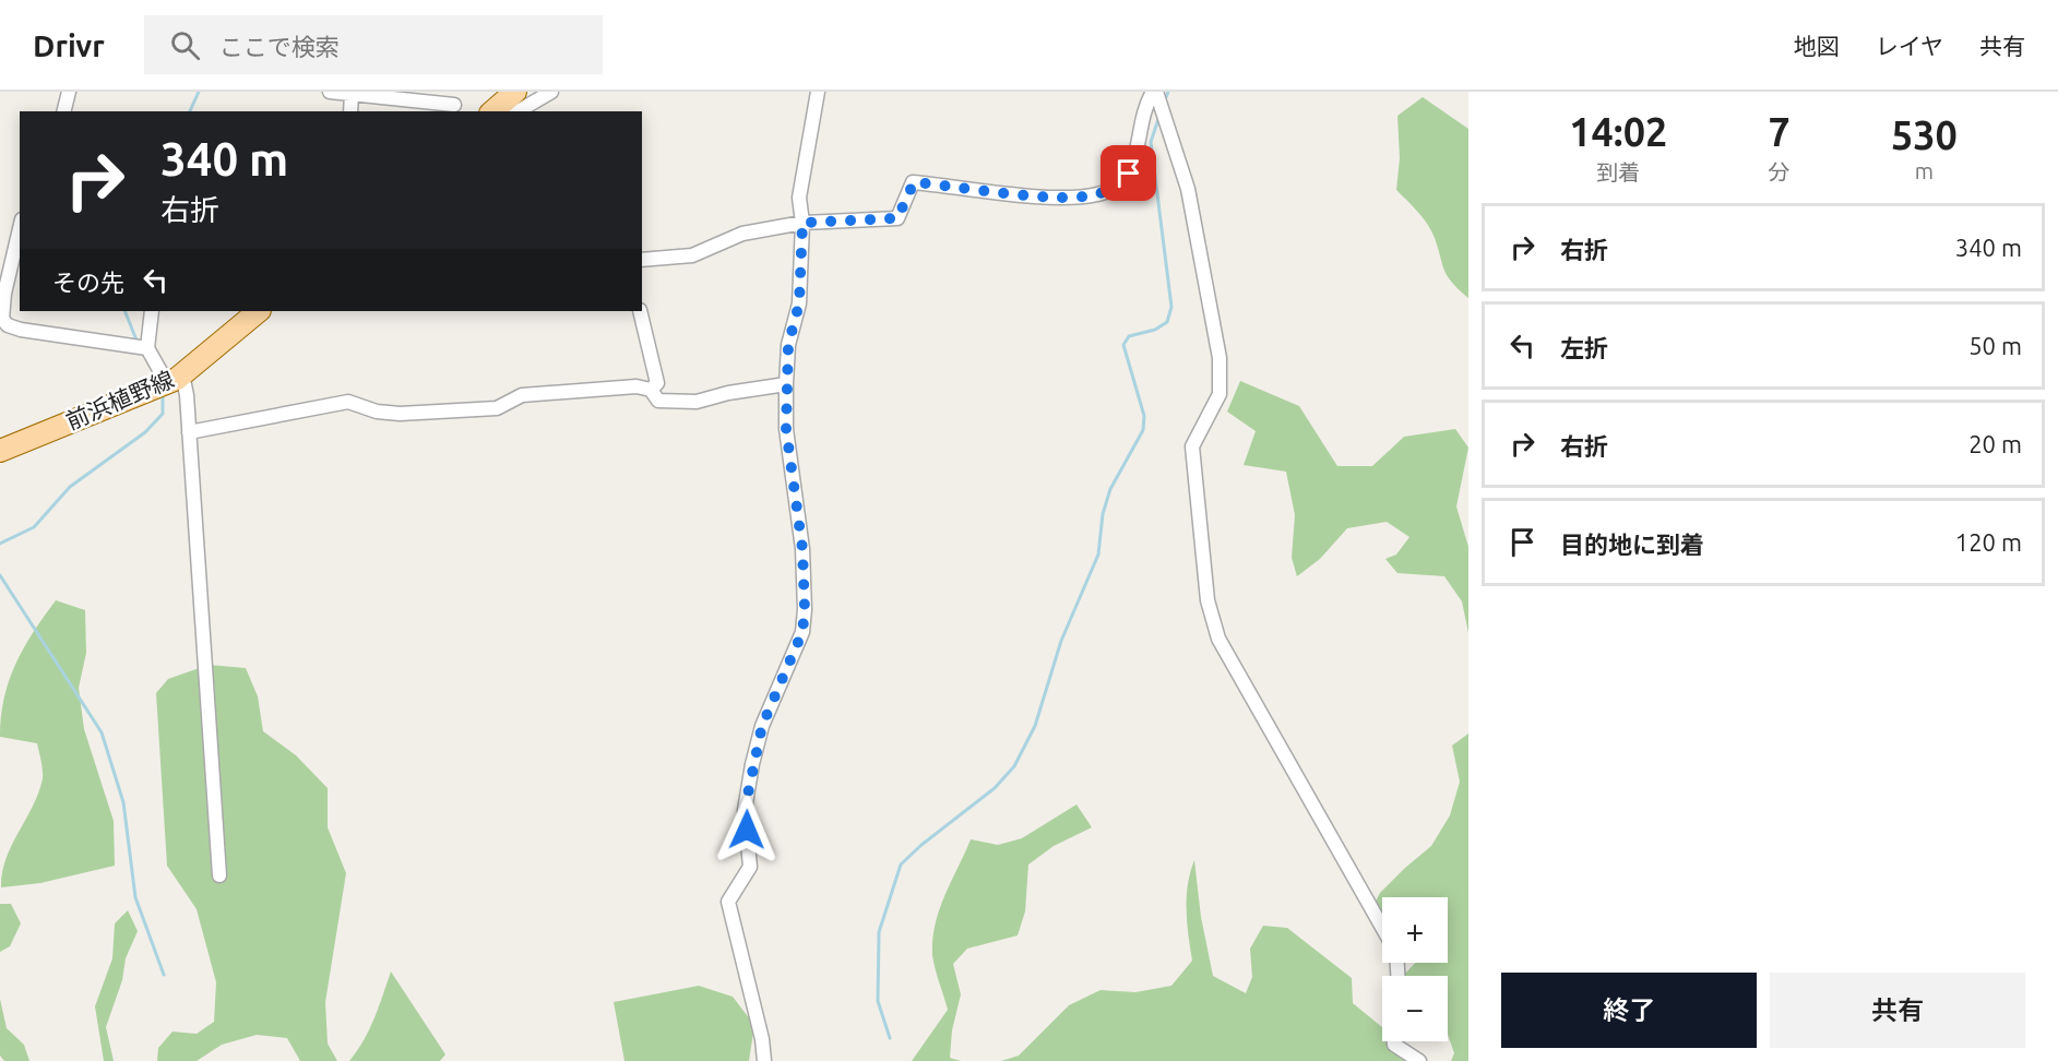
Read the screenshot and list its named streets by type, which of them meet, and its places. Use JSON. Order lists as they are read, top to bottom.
{
  "streets": {
    "main road": ["前浜植野線"]
  },
  "page": {
    "header": "Drivr",
    "search": "ここで検索",
    "nav": ["地図", "レイヤ", "共有"],
    "eta": [
      "14:02",
      "到着",
      "7",
      "分",
      "530",
      "m"
    ],
    "turn": ["340 m", "右折"],
    "list": [
      {
        "name": "右折",
        "value": "340 m"
      },
      {
        "name": "左折",
        "value": "50 m"
      },
      {
        "name": "右折",
        "value": "20 m"
      },
      {
        "name": "目的地に到着",
        "value": "120 m"
      }
    ],
    "then": "その先",
    "map_buttons": ["+", "−"],
    "buttons": ["終了", "共有"]
  }
}
